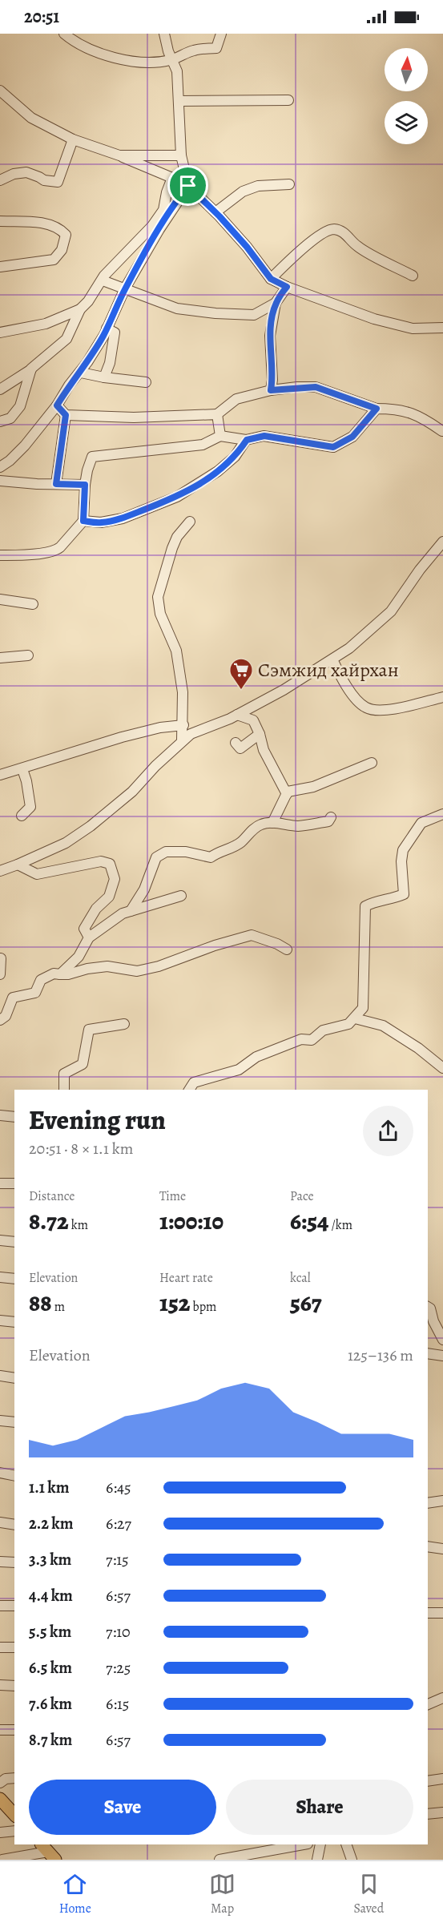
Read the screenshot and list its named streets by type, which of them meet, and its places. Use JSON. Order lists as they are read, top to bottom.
{
  "places": {
    "supermarket": ["Сэмжид хайрхан"]
  },
  "north": "top",
  "page": {
    "status": "20:51",
    "heading": ["Evening run", "20:51 · 8 × 1.1 km"],
    "stats": [
      ["Distance", "8.72 km"],
      ["Time", "1:00:10"],
      ["Pace", "6:54 /km"],
      ["Elevation", "88 m"],
      ["Heart rate", "152 bpm"],
      ["kcal", "567"]
    ],
    "chart": ["Elevation", "125–136 m"],
    "list": [
      {
        "name": "1.1 km",
        "note": "6:45"
      },
      {
        "name": "2.2 km",
        "note": "6:27"
      },
      {
        "name": "3.3 km",
        "note": "7:15"
      },
      {
        "name": "4.4 km",
        "note": "6:57"
      },
      {
        "name": "5.5 km",
        "note": "7:10"
      },
      {
        "name": "6.5 km",
        "note": "7:25"
      },
      {
        "name": "7.6 km",
        "note": "6:15"
      },
      {
        "name": "8.7 km",
        "note": "6:57"
      }
    ],
    "buttons": ["Save", "Share"],
    "tabs": ["Home", "Map", "Saved"]
  }
}
